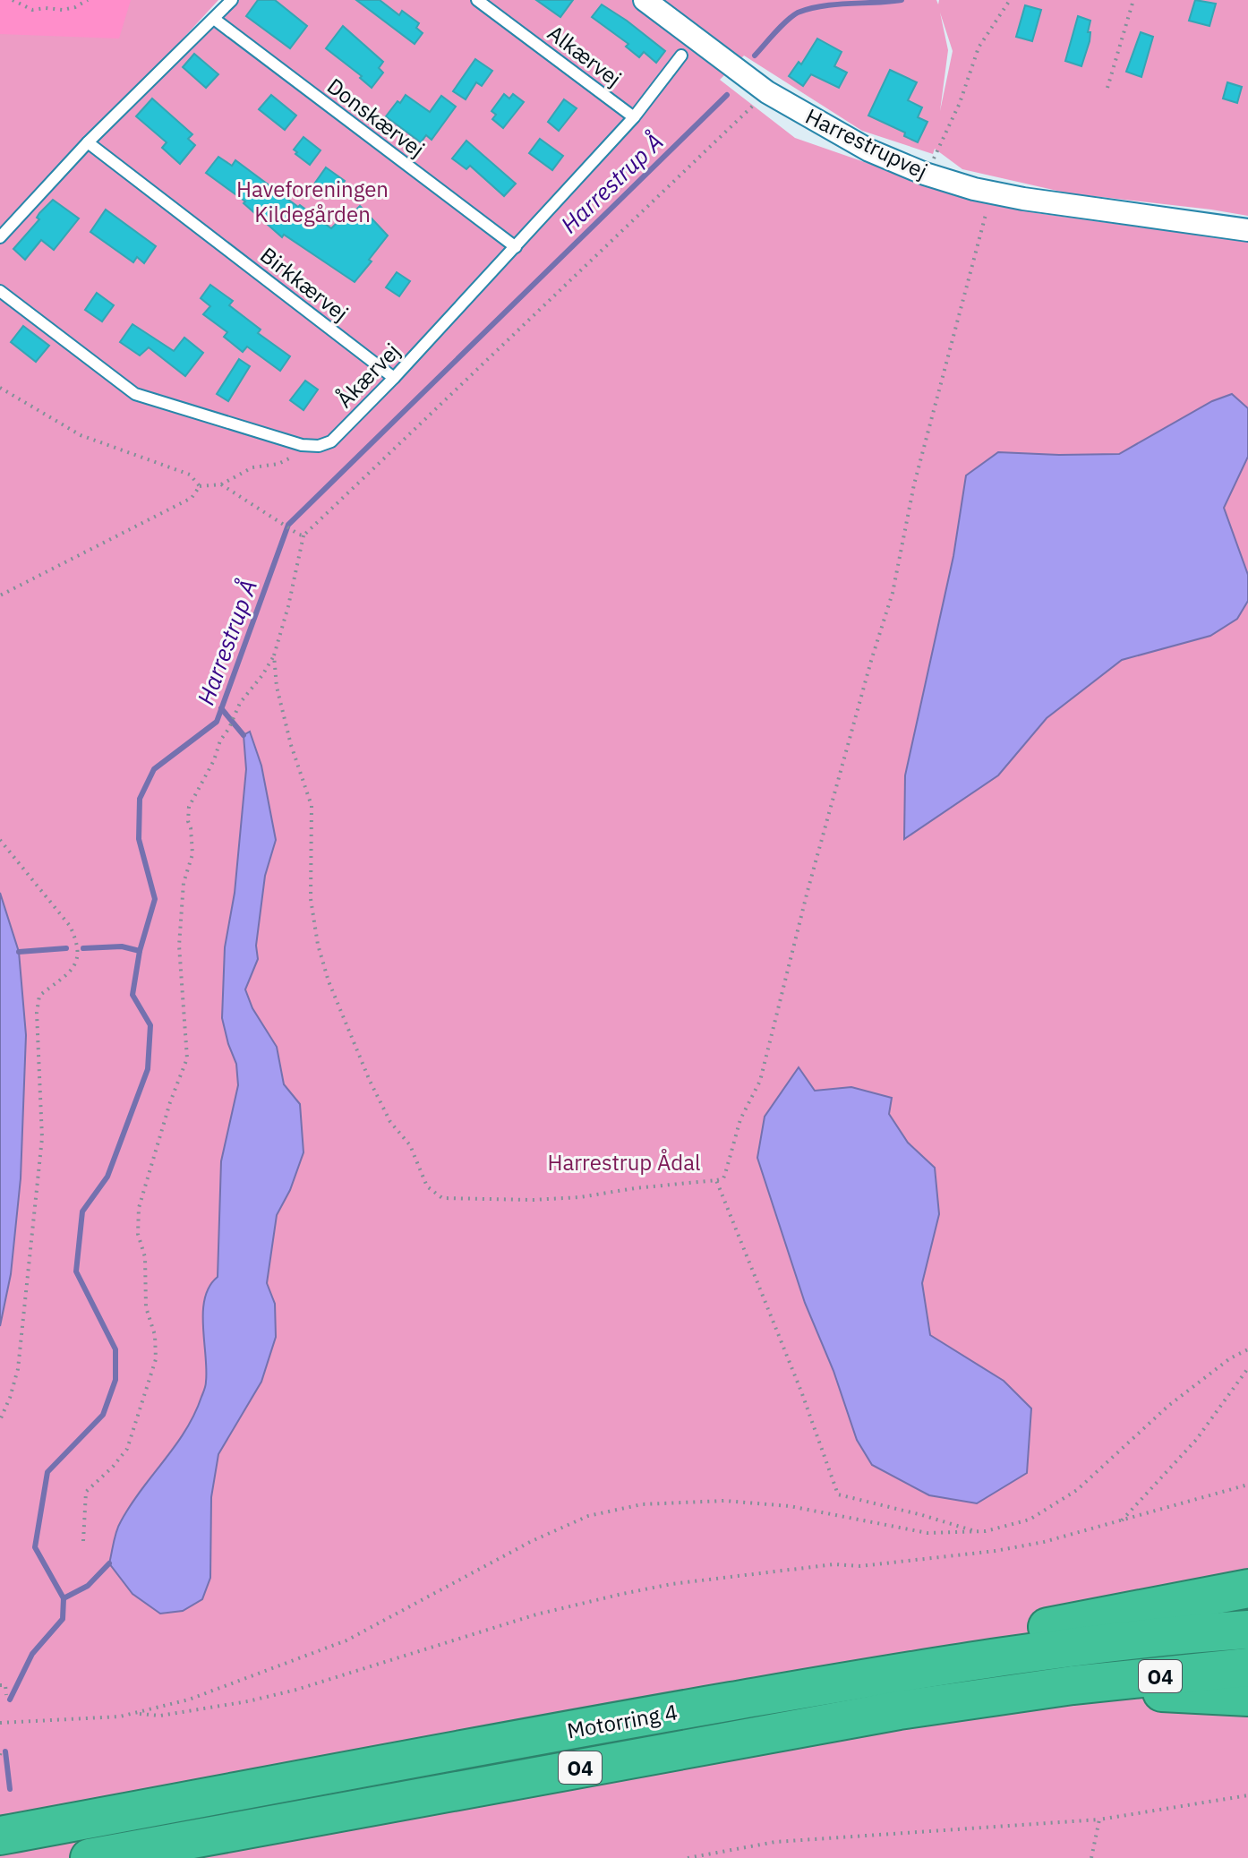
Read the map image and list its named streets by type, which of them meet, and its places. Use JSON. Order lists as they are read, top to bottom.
{
  "streets": {
    "highway": ["O4", "Motorring 4"],
    "street": ["Harrestrupvej"],
    "lane": [
      "Alkærvej",
      "Donskærvej",
      "Birkkærvej",
      "Åkærvej"
    ]
  },
  "crossings": [
    ["Alkærvej", "Åkærvej"],
    ["Donskærvej", "Åkærvej"],
    ["Birkkærvej", "Åkærvej"]
  ],
  "water": ["Harrestrup Å"],
  "parks": ["Haveforeningen Kildegården", "Harrestrup Ådal"]
}
